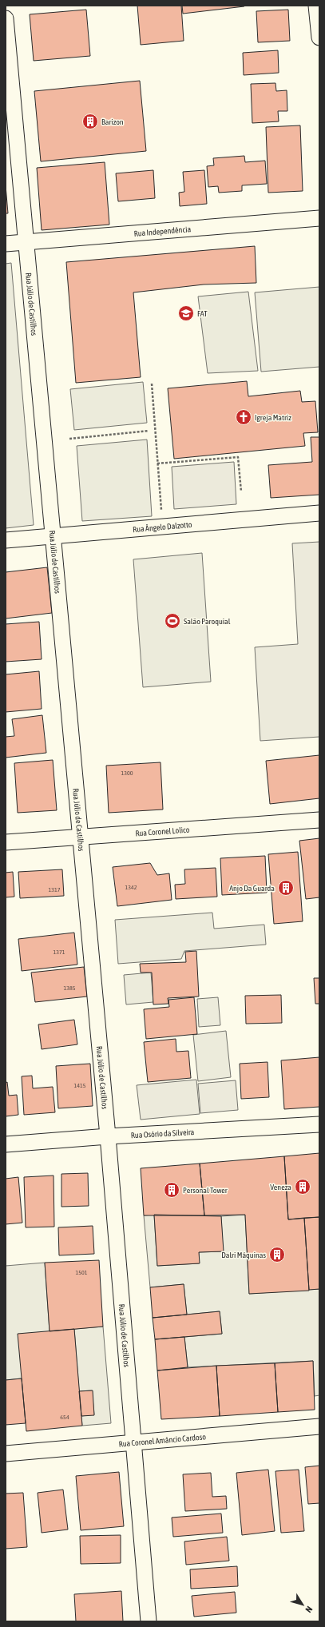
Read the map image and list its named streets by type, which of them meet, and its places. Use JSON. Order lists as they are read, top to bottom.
{
  "streets": {
    "street": [
      "Rua Independência",
      "Rua Júlio de Castilhos",
      "Rua Ângelo Dalzotto",
      "Rua Coronel Lolico",
      "Rua Osório da Silveira",
      "Rua Coronel Amâncio Cardoso"
    ]
  },
  "crossings": [
    ["Rua Independência", "Rua Júlio de Castilhos"],
    ["Rua Júlio de Castilhos", "Rua Ângelo Dalzotto"],
    ["Rua Júlio de Castilhos", "Rua Coronel Lolico"],
    ["Rua Júlio de Castilhos", "Rua Osório da Silveira"],
    ["Rua Júlio de Castilhos", "Rua Coronel Amâncio Cardoso"]
  ],
  "places": {
    "building": [
      "Barizon",
      "Anjo Da Guarda",
      "Veneza",
      "Personal Tower",
      "Dalri Máquinas"
    ],
    "school or university": ["FAT"],
    "church": ["Igreja Matriz"],
    "sports": ["Salão Paroquial"]
  },
  "house_numbers": [
    "1300",
    "1342",
    "1317",
    "1371",
    "1385",
    "1415",
    "1501",
    "654"
  ],
  "north": "bottom right"
}
